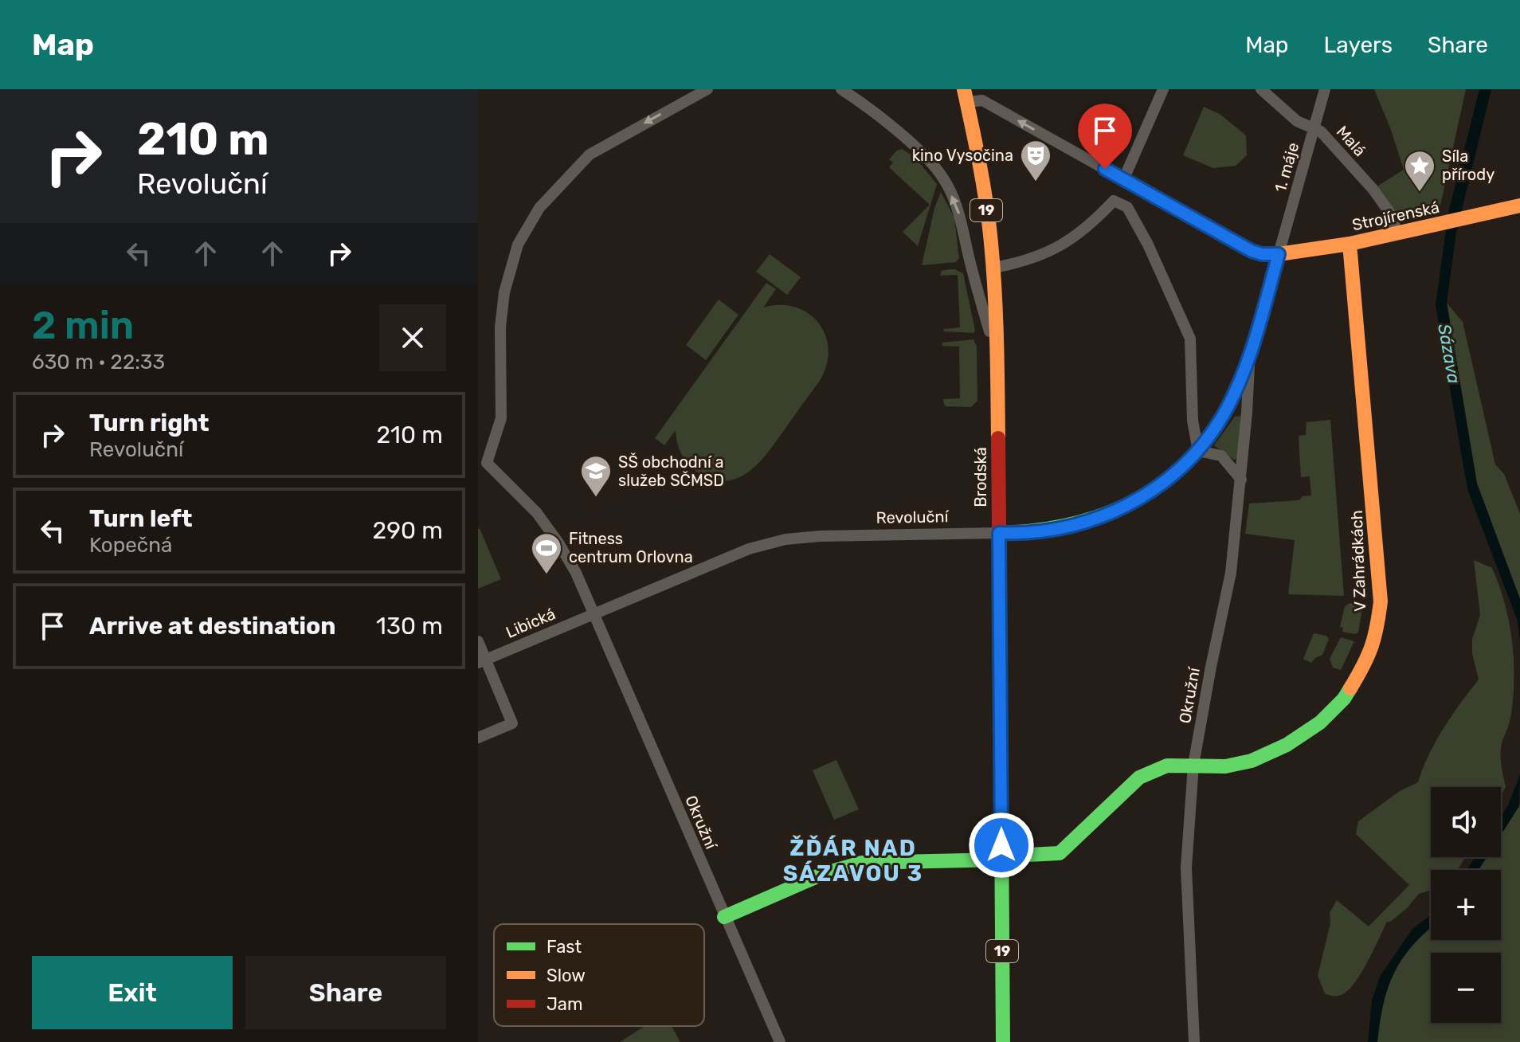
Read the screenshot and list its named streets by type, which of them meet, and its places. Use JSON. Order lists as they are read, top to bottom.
{
  "streets": {
    "street": [
      "Malá",
      "1. máje",
      "19",
      "Strojírenská",
      "Brodská",
      "Revoluční",
      "V Zahrádkách",
      "Libická",
      "Okružní"
    ]
  },
  "crossings": [
    ["Malá", "1. máje"],
    ["Malá", "Strojírenská"],
    ["1. máje", "Strojírenská"],
    ["1. máje", "Revoluční"],
    ["19", "Brodská"],
    ["Strojírenská", "Revoluční"],
    ["Strojírenská", "V Zahrádkách"],
    ["Brodská", "Revoluční"],
    ["Brodská", "V Zahrádkách"],
    ["Revoluční", "Libická"],
    ["Revoluční", "Okružní"],
    ["V Zahrádkách", "Okružní"],
    ["Libická", "Okružní"]
  ],
  "districts": ["ŽĎÁR NAD SÁZAVOU 3"],
  "water": ["Sázava"],
  "places": {
    "theatre": ["kino Vysočina"],
    "place": ["Síla přírody"],
    "school or university": ["SŠ obchodní a služeb SČMSD"],
    "sports": ["Fitness centrum Orlovna"]
  },
  "legend": ["Fast", "Slow", "Jam"],
  "page": {
    "header": "Map",
    "nav": ["Map", "Layers", "Share"],
    "turn": ["210 m", "Revoluční"],
    "heading": ["2 min", "630 m · 22:33"],
    "list": [
      {
        "name": "Turn right",
        "note": "Revoluční",
        "value": "210 m"
      },
      {
        "name": "Turn left",
        "note": "Kopečná",
        "value": "290 m"
      },
      {
        "name": "Arrive at destination",
        "value": "130 m"
      }
    ],
    "map_buttons": ["+", "−"],
    "buttons": ["Exit", "Share"]
  }
}
